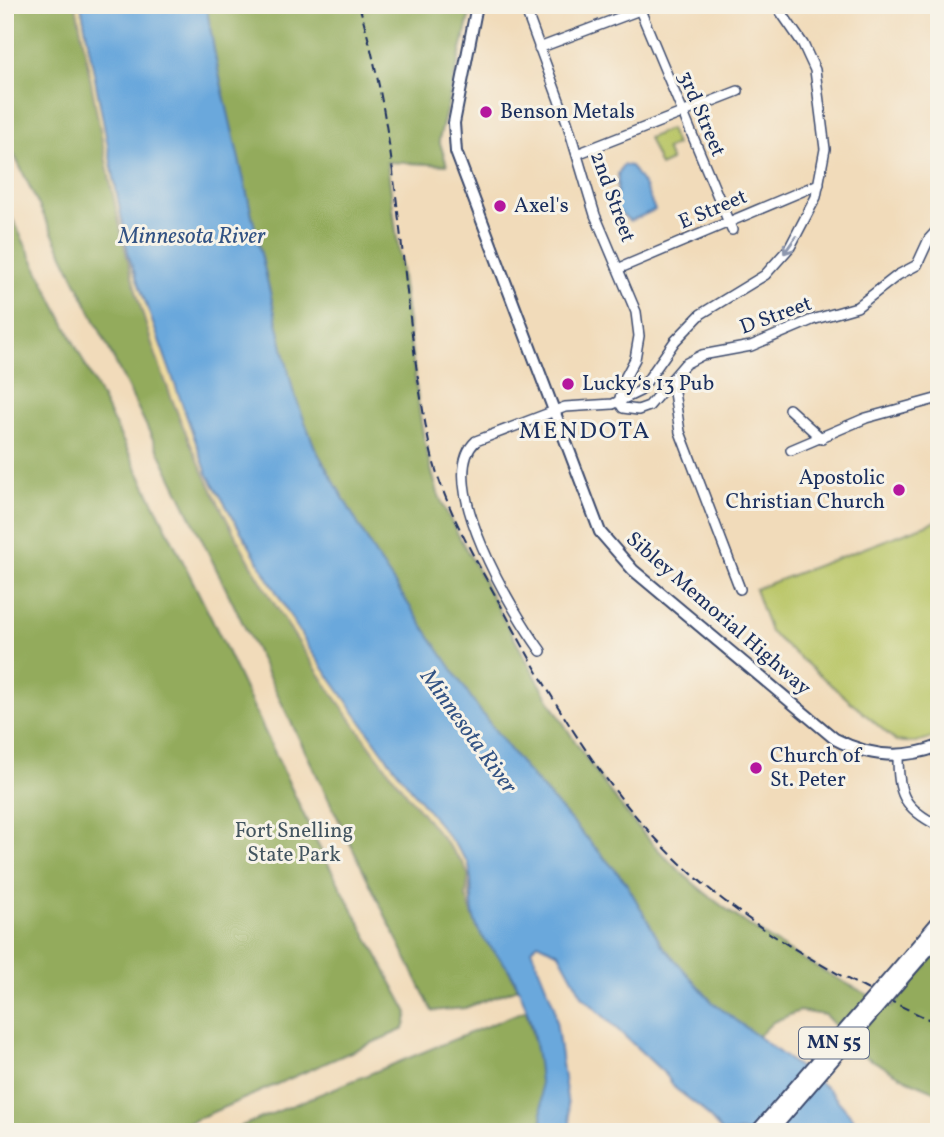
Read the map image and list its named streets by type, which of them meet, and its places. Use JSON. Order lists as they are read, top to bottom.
{
  "streets": {
    "highway": ["MN 55"],
    "main road": ["Sibley Memorial Highway"],
    "street": [
      "3rd Street",
      "2nd Street",
      "E Street",
      "D Street"
    ]
  },
  "crossings": [
    ["3rd Street", "E Street"],
    ["2nd Street", "E Street"],
    ["2nd Street", "D Street"],
    ["D Street", "Sibley Memorial Highway"]
  ],
  "districts": ["MENDOTA"],
  "water": ["Minnesota River"],
  "parks": ["Fort Snelling State Park"],
  "places": [
    "Benson Metals",
    "Axel's",
    "Lucky‘s 13 Pub",
    "Apostolic Christian Church",
    "Church of St. Peter"
  ]
}
